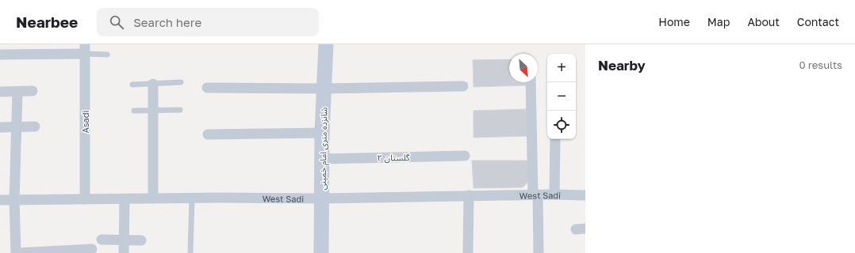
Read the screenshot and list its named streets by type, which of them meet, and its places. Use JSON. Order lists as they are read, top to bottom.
{
  "streets": {
    "main road": ["شانزده متری امام خمینی"],
    "street": ["Asadi", "گلستان ۲", "West Sadi"]
  },
  "crossings": [
    ["Asadi", "West Sadi"],
    ["شانزده متری امام خمینی", "گلستان ۲"],
    ["شانزده متری امام خمینی", "West Sadi"]
  ],
  "north": "bottom right",
  "page": {
    "header": "Nearbee",
    "search": "Search here",
    "nav": [
      "Home",
      "Map",
      "About",
      "Contact"
    ],
    "heading": ["Nearby", "0 results"],
    "map_buttons": ["+", "−"]
  }
}
